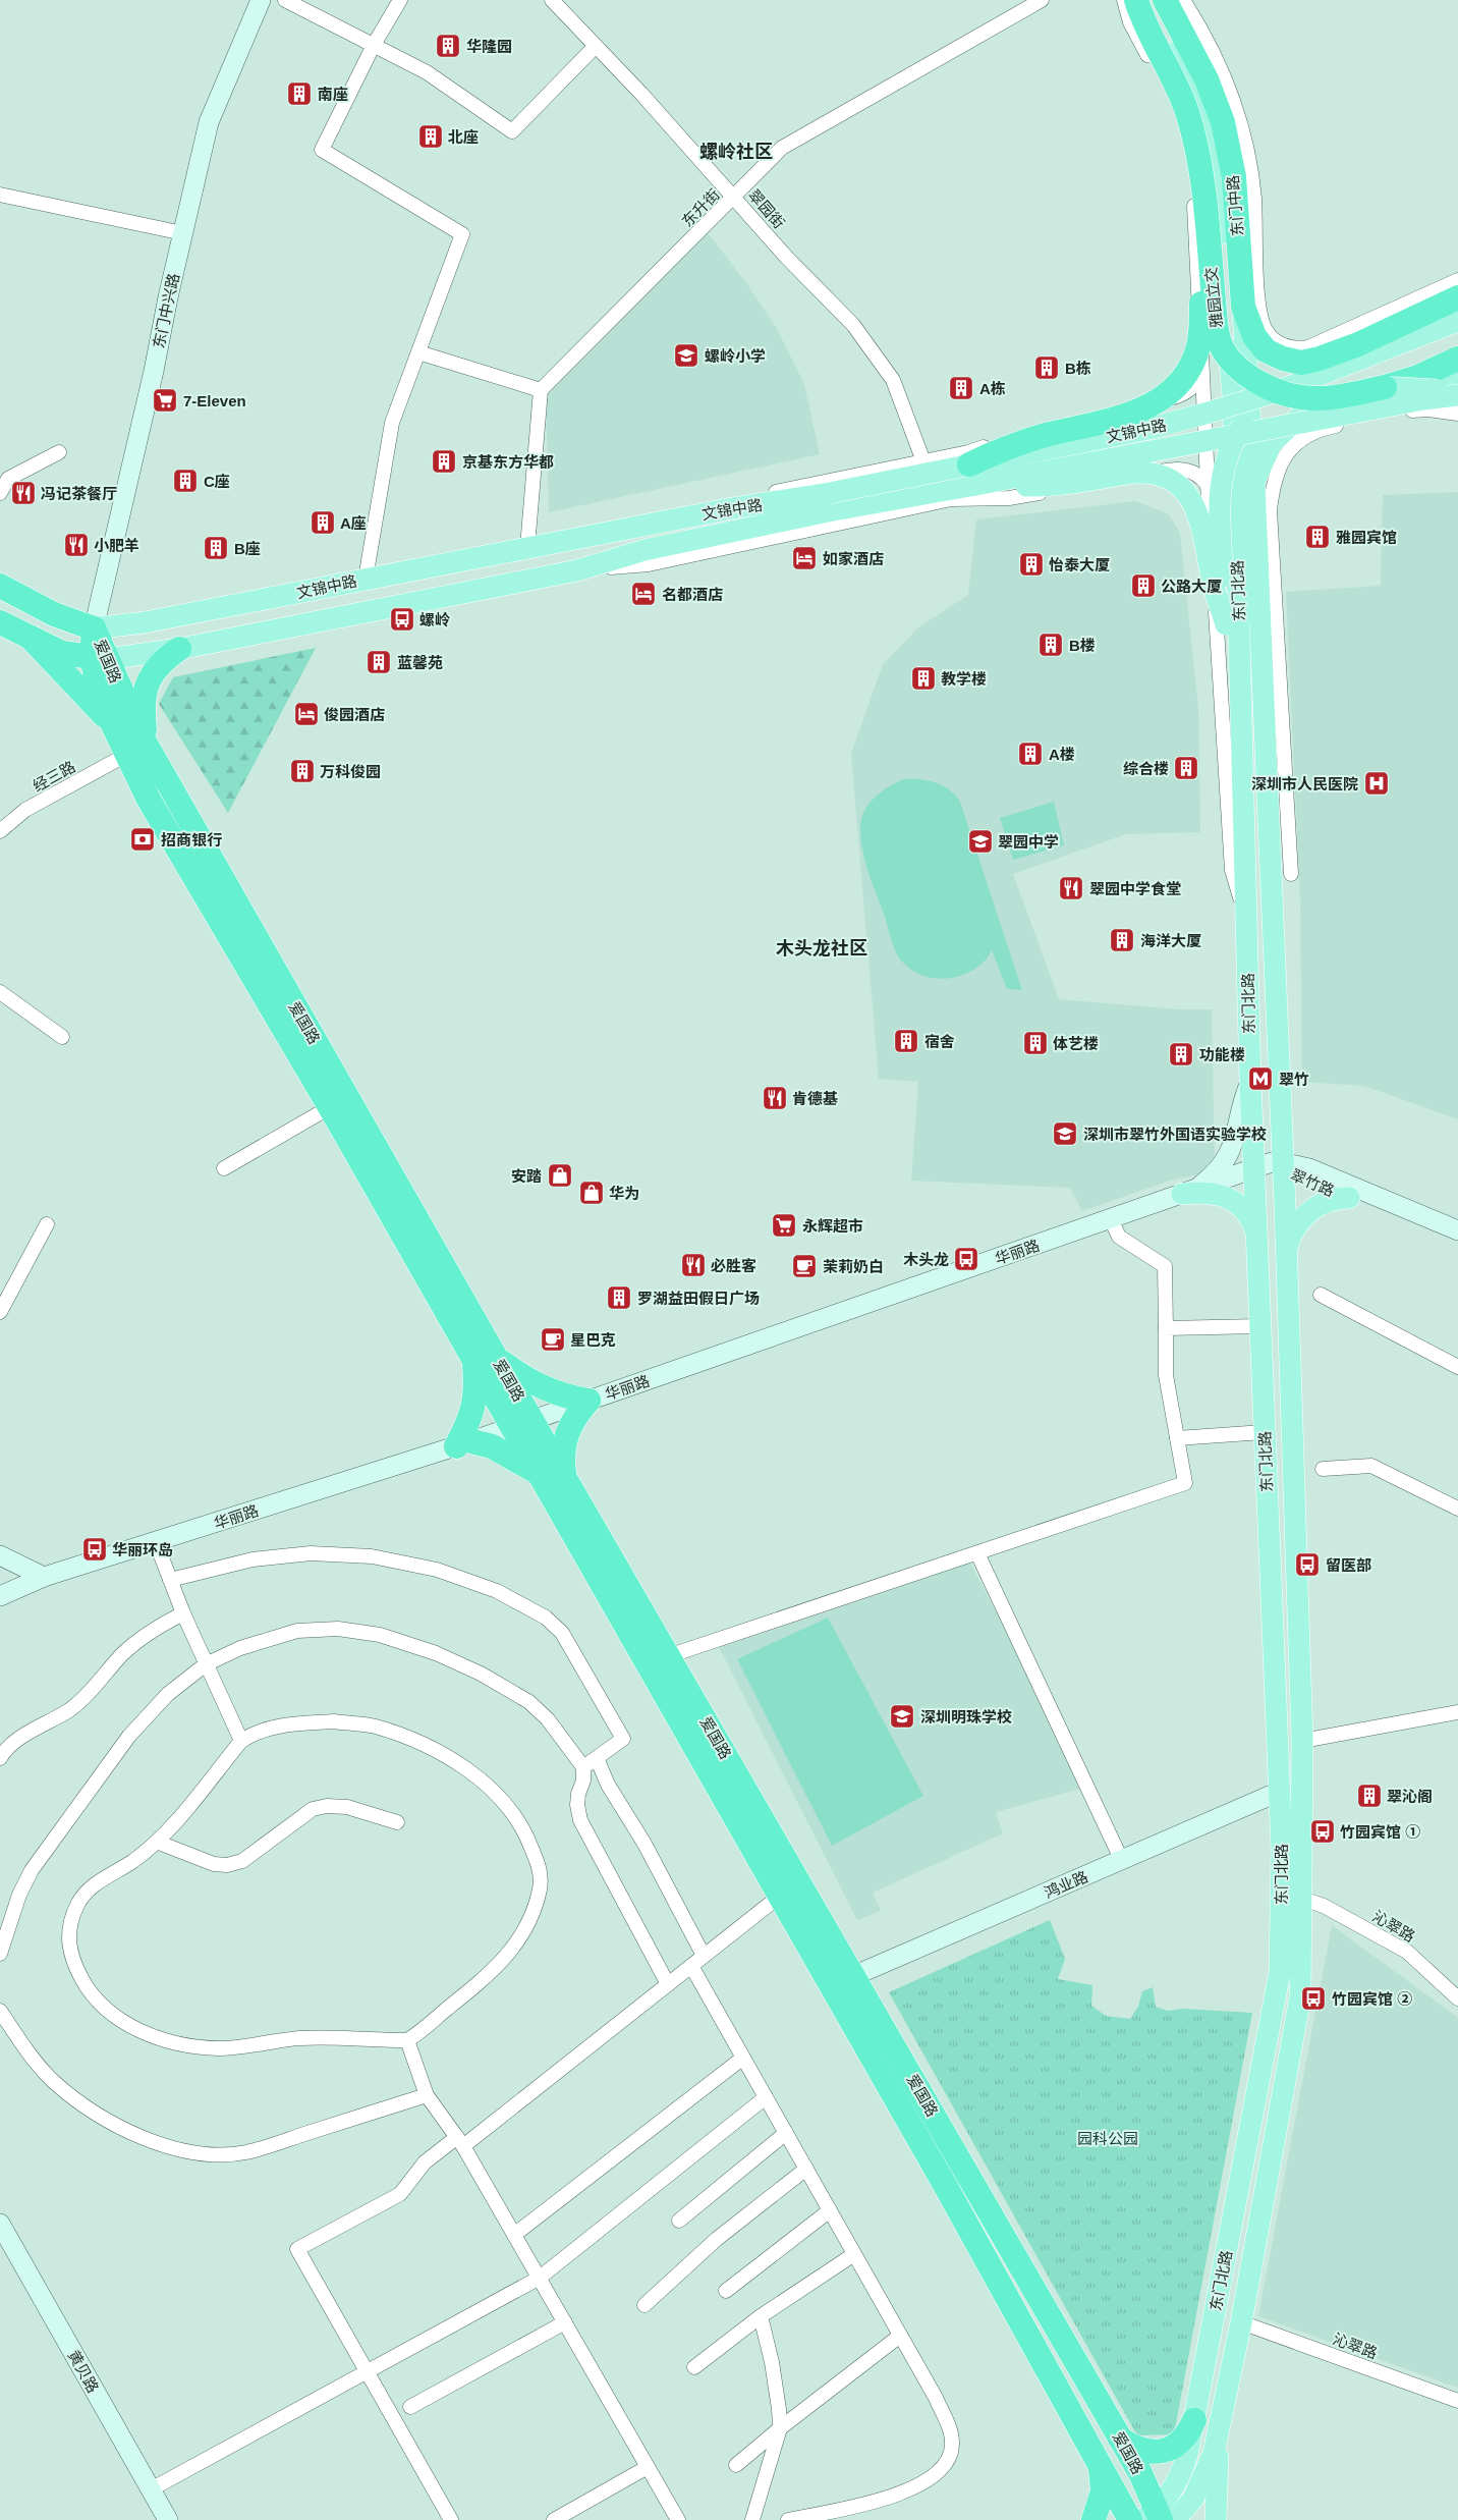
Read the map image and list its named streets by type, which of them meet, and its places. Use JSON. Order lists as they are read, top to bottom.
{
  "streets": {
    "highway": [
      "东门中路",
      "雅园立交",
      "文锦中路",
      "爱国路"
    ],
    "main road": ["东门北路"],
    "street": [
      "东升街",
      "翠园街",
      "东门中兴路",
      "经三路",
      "翠竹路",
      "华丽路",
      "鸿业路",
      "沁翠路",
      "黄贝路"
    ]
  },
  "crossings": [
    ["东门中路", "雅园立交"],
    ["东门中路", "东门北路"],
    ["东升街", "翠园街"],
    ["东门中兴路", "文锦中路"],
    ["东门中兴路", "爱国路"],
    ["文锦中路", "爱国路"],
    ["东门北路", "爱国路"],
    ["东门北路", "翠竹路"],
    ["东门北路", "华丽路"],
    ["东门北路", "鸿业路"],
    ["东门北路", "沁翠路"],
    ["爱国路", "经三路"],
    ["爱国路", "华丽路"],
    ["爱国路", "鸿业路"],
    ["翠竹路", "华丽路"]
  ],
  "districts": ["螺岭社区", "木头龙社区"],
  "parks": ["园科公园"],
  "places": {
    "building": [
      "华隆园",
      "南座",
      "北座",
      "B栋",
      "A栋",
      "京基东方华都",
      "C座",
      "A座",
      "雅园宾馆",
      "B座",
      "怡泰大厦",
      "公路大厦",
      "B楼",
      "蓝馨苑",
      "教学楼",
      "A楼",
      "综合楼",
      "万科俊园",
      "海洋大厦",
      "宿舍",
      "体艺楼",
      "功能楼",
      "罗湖益田假日广场",
      "翠沁阁"
    ],
    "school or university": [
      "螺岭小学",
      "翠园中学",
      "深圳市翠竹外国语实验学校",
      "深圳明珠学校"
    ],
    "supermarket": ["7-Eleven", "永辉超市"],
    "restaurant": [
      "冯记茶餐厅",
      "小肥羊",
      "翠园中学食堂",
      "肯德基",
      "必胜客"
    ],
    "hotel": ["如家酒店", "名都酒店", "俊园酒店"],
    "bus stop": [
      "螺岭",
      "木头龙",
      "华丽环岛",
      "留医部",
      "竹园宾馆 ①",
      "竹园宾馆 ②"
    ],
    "hospital": ["深圳市人民医院"],
    "bank": ["招商银行"],
    "metro station": ["翠竹"],
    "shop": ["安踏", "华为"],
    "cafe": ["茉莉奶白", "星巴克"]
  }
}
